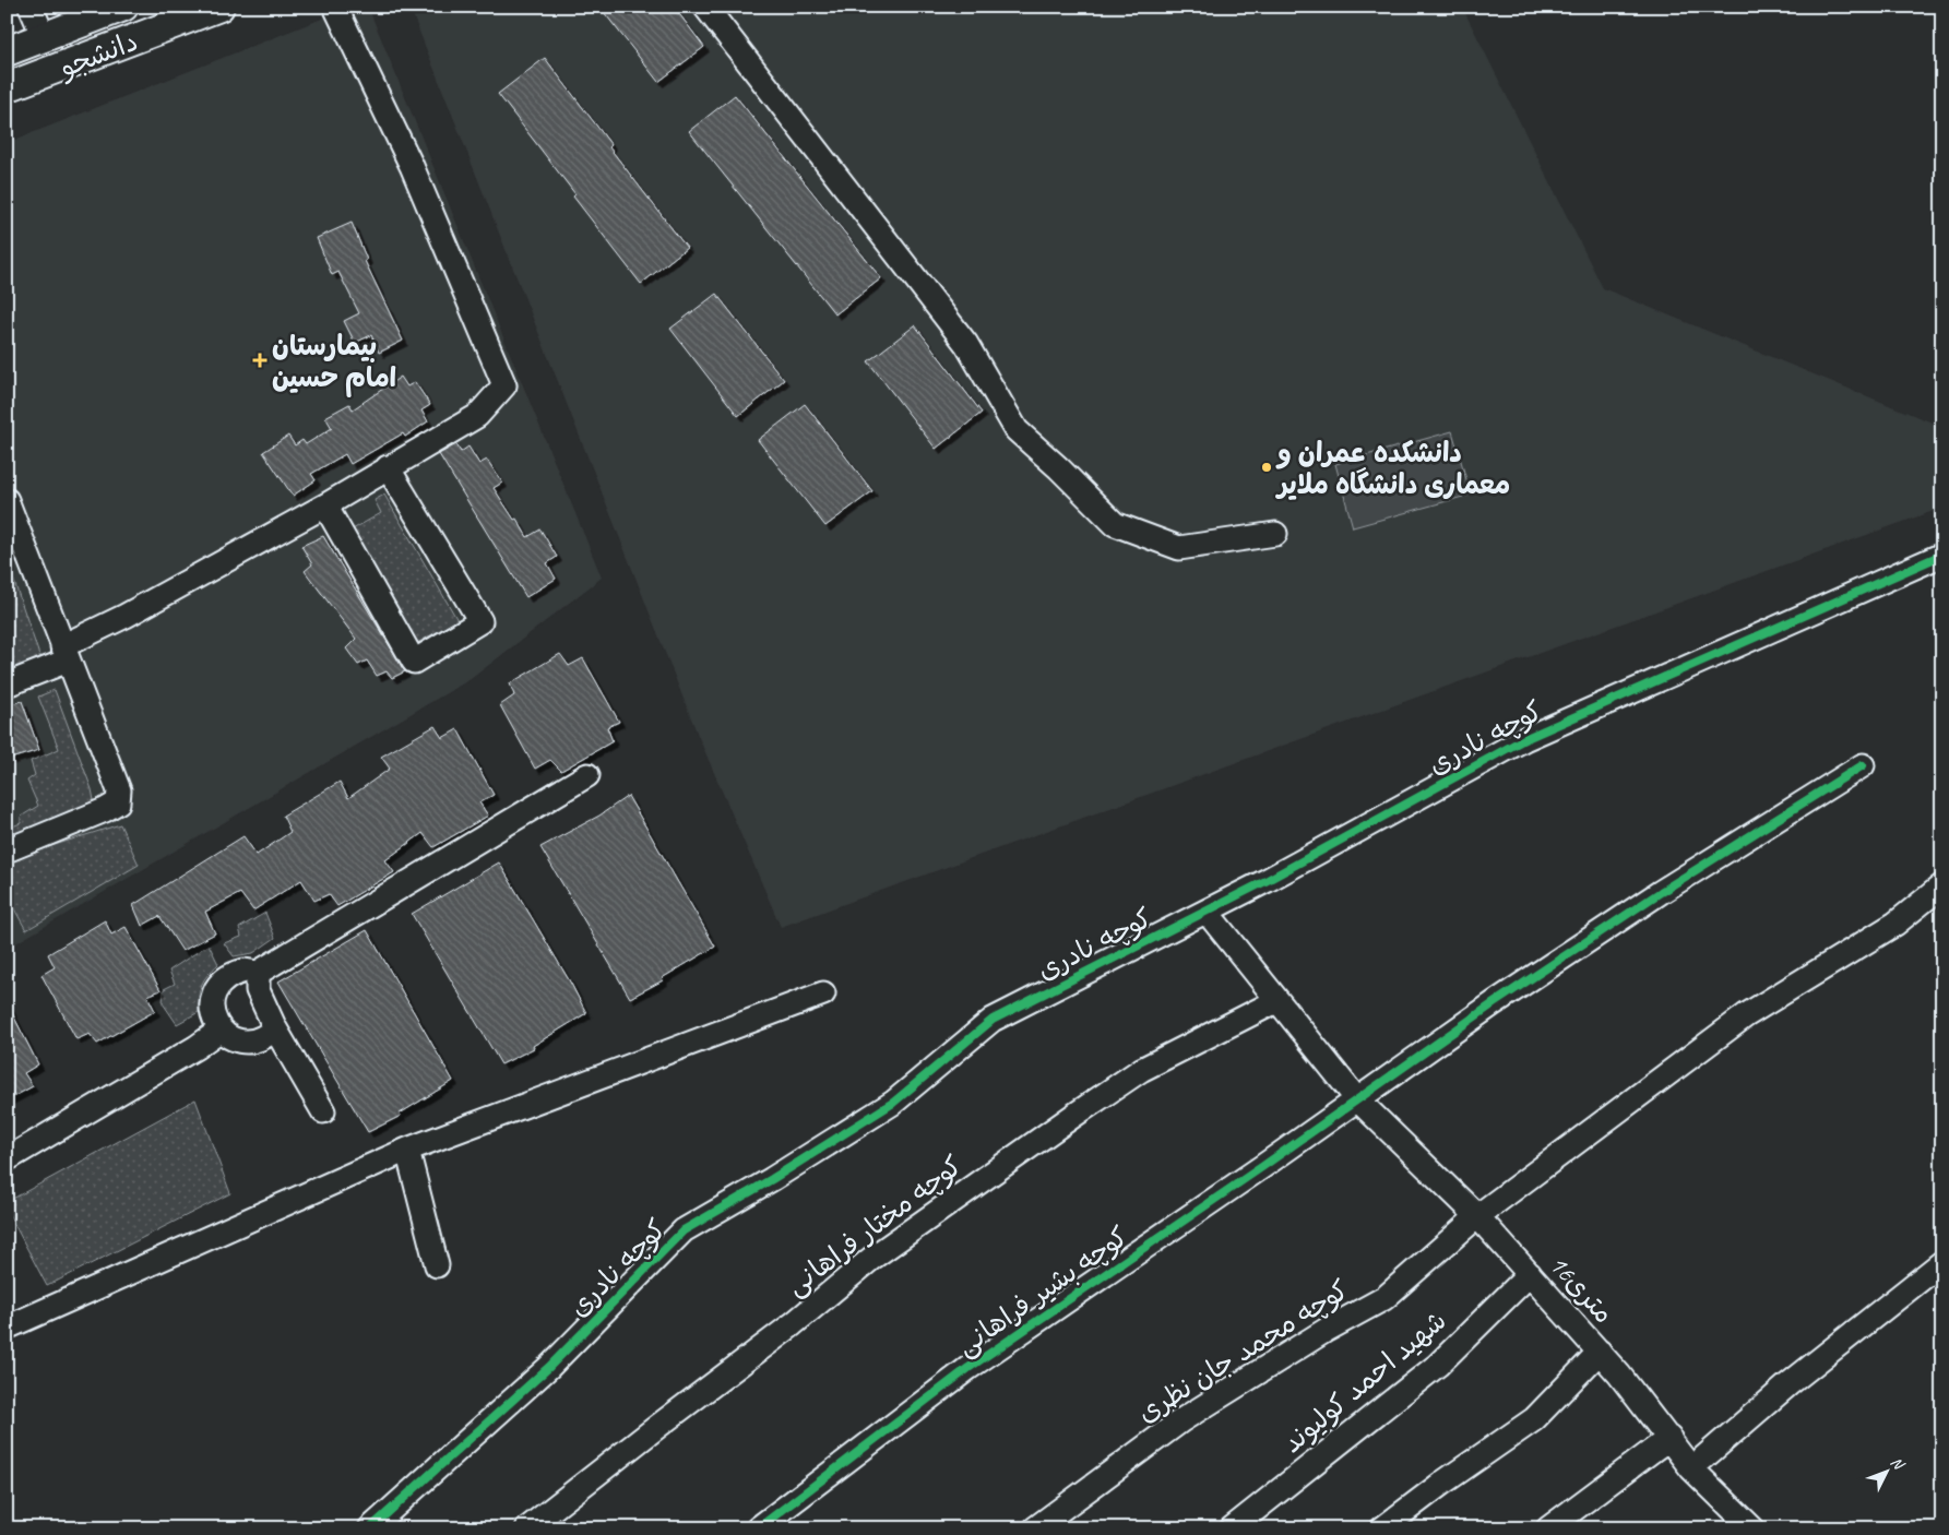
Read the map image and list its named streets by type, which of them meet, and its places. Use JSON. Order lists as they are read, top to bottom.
{
  "streets": {
    "main road": ["دانشجو"],
    "street": [
      "کوچه نادری",
      "کوچه مختار فراهانی",
      "16متری",
      "کوچه بشیر فراهانی",
      "کوچه محمد جان نظری",
      "شهید احمد کولیوند"
    ]
  },
  "crossings": [
    ["کوچه نادری", "16متری"],
    ["کوچه مختار فراهانی", "16متری"],
    ["16متری", "کوچه بشیر فراهانی"],
    ["16متری", "کوچه محمد جان نظری"],
    ["16متری", "شهید احمد کولیوند"]
  ],
  "places": {
    "health": ["بیمارستان امام حسین"],
    "other": ["دانشکده عمران و معماری دانشگاه ملایر"]
  },
  "north": "top right"
}
